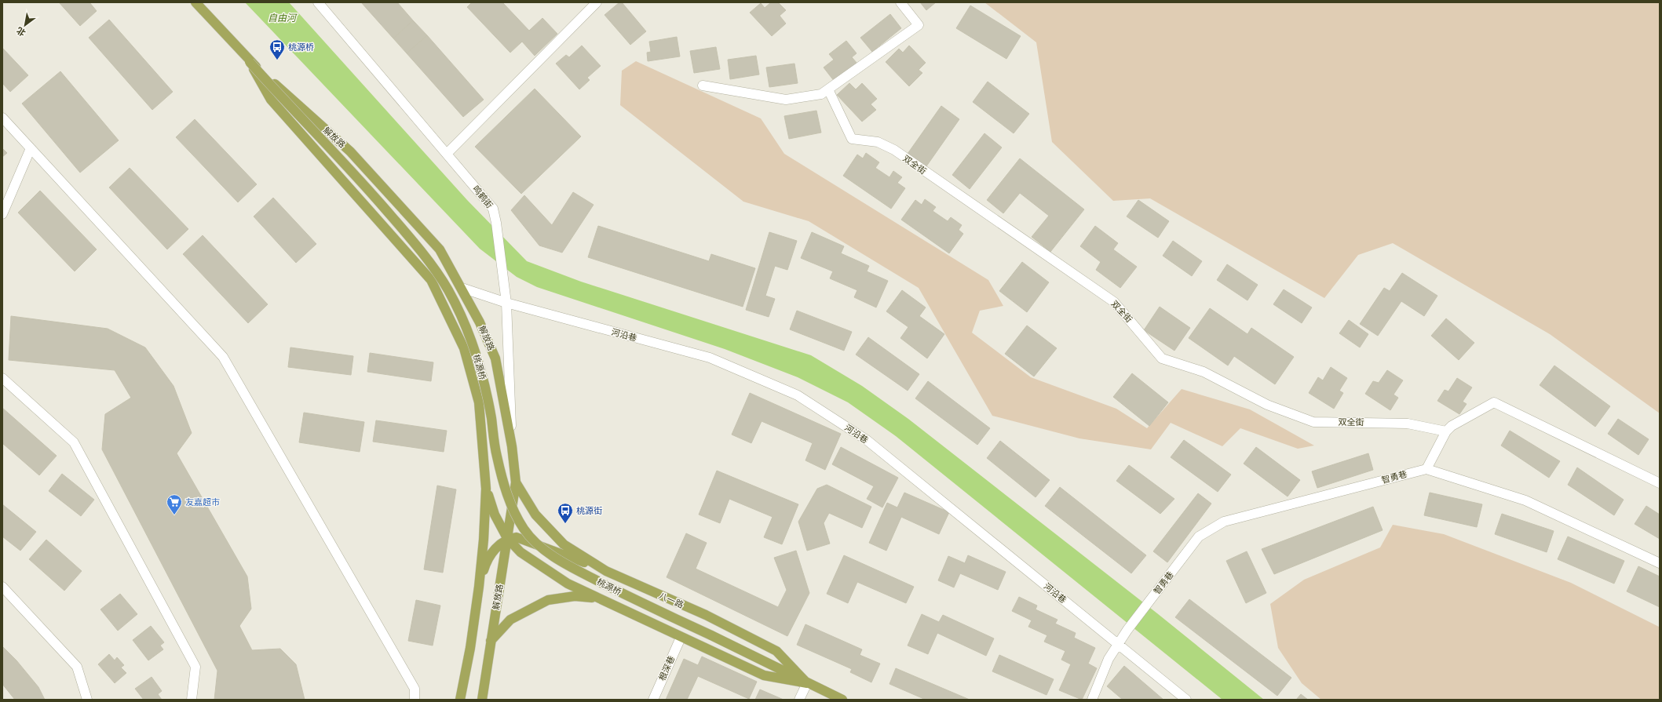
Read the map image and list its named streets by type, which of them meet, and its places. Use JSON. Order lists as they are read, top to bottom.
{
  "streets": {
    "main road": ["解放路", "桃源桥", "八一路"],
    "street": [
      "双全街",
      "鸣鹤街",
      "河沿巷",
      "智勇巷",
      "根深巷"
    ]
  },
  "crossings": [
    ["解放路", "鸣鹤街"],
    ["解放路", "河沿巷"],
    ["解放路", "桃源桥"],
    ["解放路", "八一路"],
    ["鸣鹤街", "河沿巷"],
    ["河沿巷", "智勇巷"],
    ["桃源桥", "八一路"]
  ],
  "water": ["自由河"],
  "places": {
    "bus stop": ["桃源桥", "桃源街"],
    "supermarket": ["友嘉超市"]
  },
  "north": "bottom left"
}
